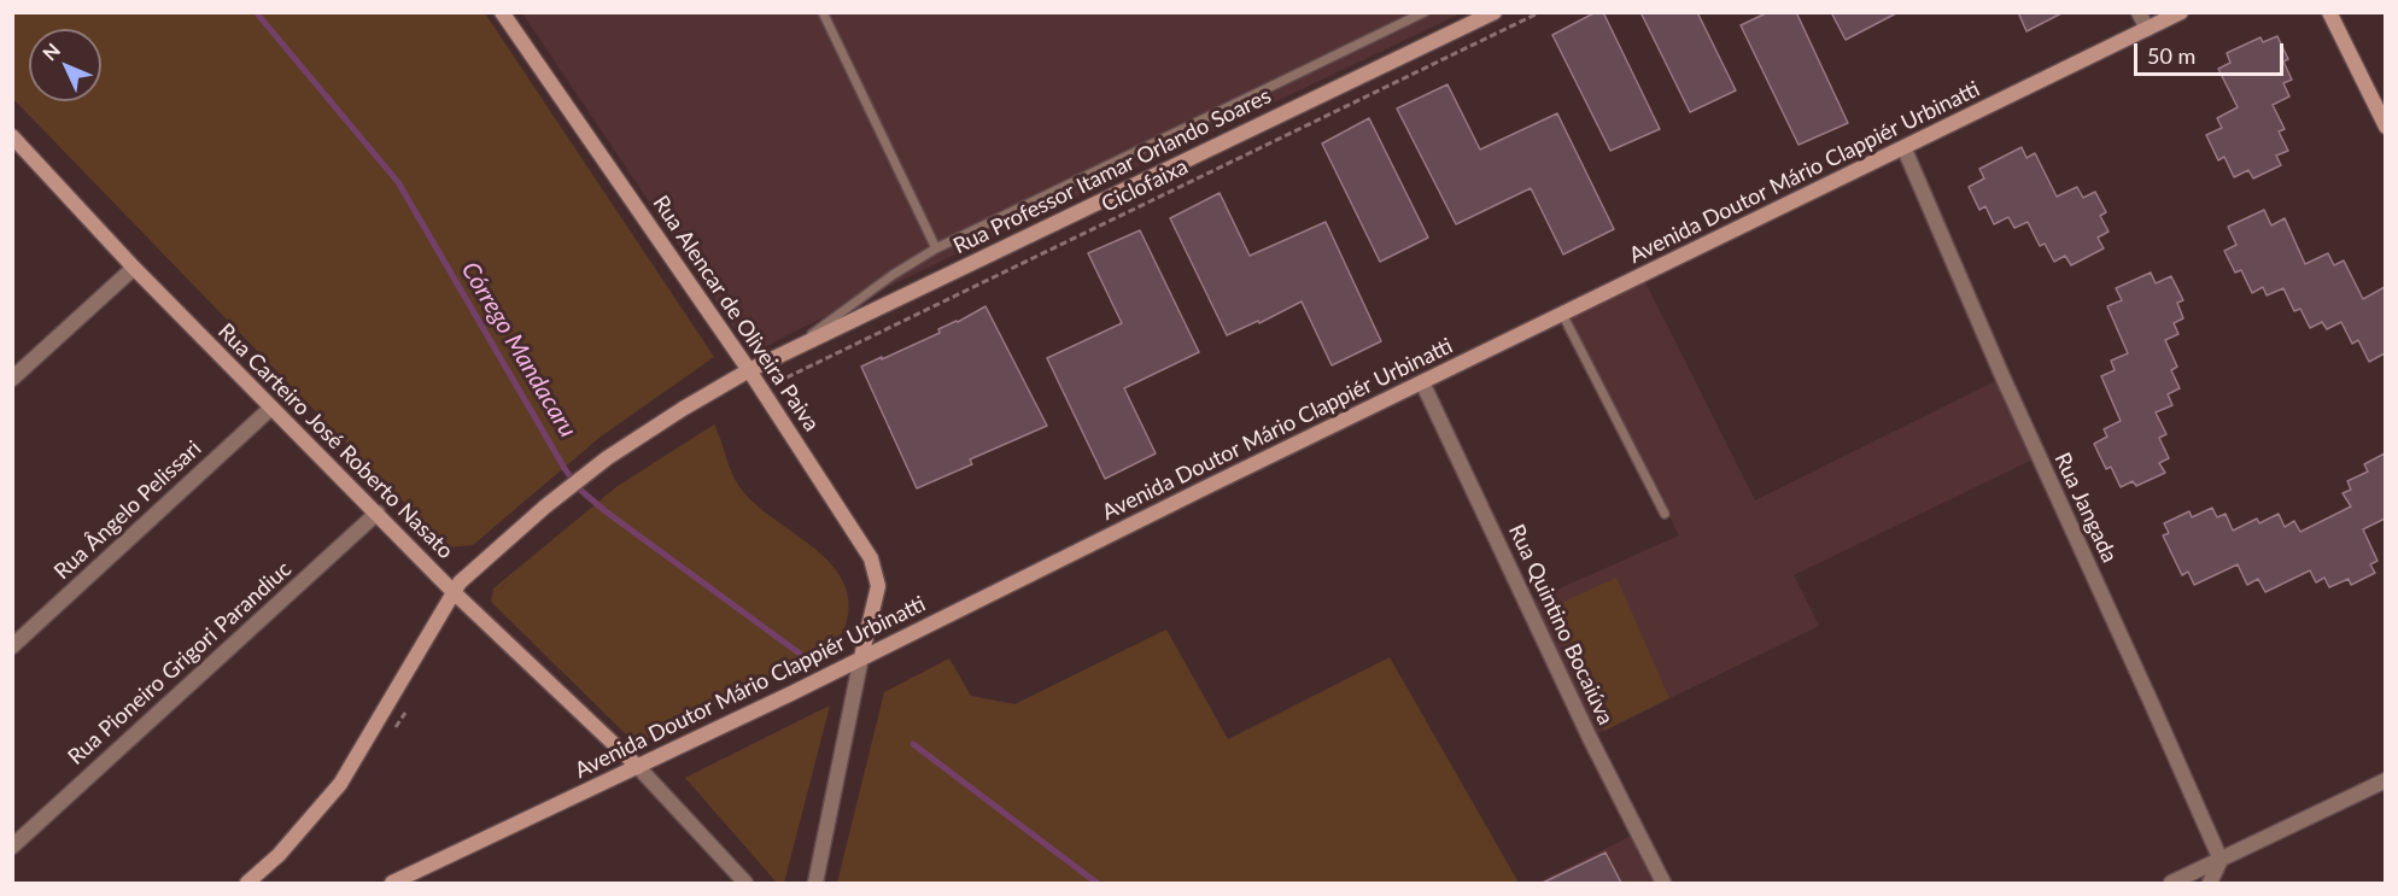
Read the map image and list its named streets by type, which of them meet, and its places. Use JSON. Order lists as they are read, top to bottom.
{
  "streets": {
    "main road": [
      "Rua Professor Itamar Orlando Soares",
      "Avenida Doutor Mário Clappiér Urbinatti",
      "Rua Alencar de Oliveira Paiva",
      "Rua Carteiro José Roberto Nasato"
    ],
    "street": [
      "Rua Jangada",
      "Rua Ângelo Pelissari",
      "Rua Quintino Bocaiúva",
      "Rua Pioneiro Grigori Parandiuc"
    ],
    "path": ["Ciclofaixa"]
  },
  "crossings": [
    ["Rua Professor Itamar Orlando Soares", "Rua Alencar de Oliveira Paiva"],
    ["Avenida Doutor Mário Clappiér Urbinatti", "Rua Alencar de Oliveira Paiva"],
    ["Avenida Doutor Mário Clappiér Urbinatti", "Rua Carteiro José Roberto Nasato"],
    ["Avenida Doutor Mário Clappiér Urbinatti", "Rua Jangada"],
    ["Avenida Doutor Mário Clappiér Urbinatti", "Rua Quintino Bocaiúva"],
    ["Ciclofaixa", "Rua Alencar de Oliveira Paiva"],
    ["Rua Carteiro José Roberto Nasato", "Rua Ângelo Pelissari"],
    ["Rua Carteiro José Roberto Nasato", "Rua Pioneiro Grigori Parandiuc"]
  ],
  "water": ["Córrego Mandacaru"],
  "scale_bar": "50 m",
  "north": "top left"
}
